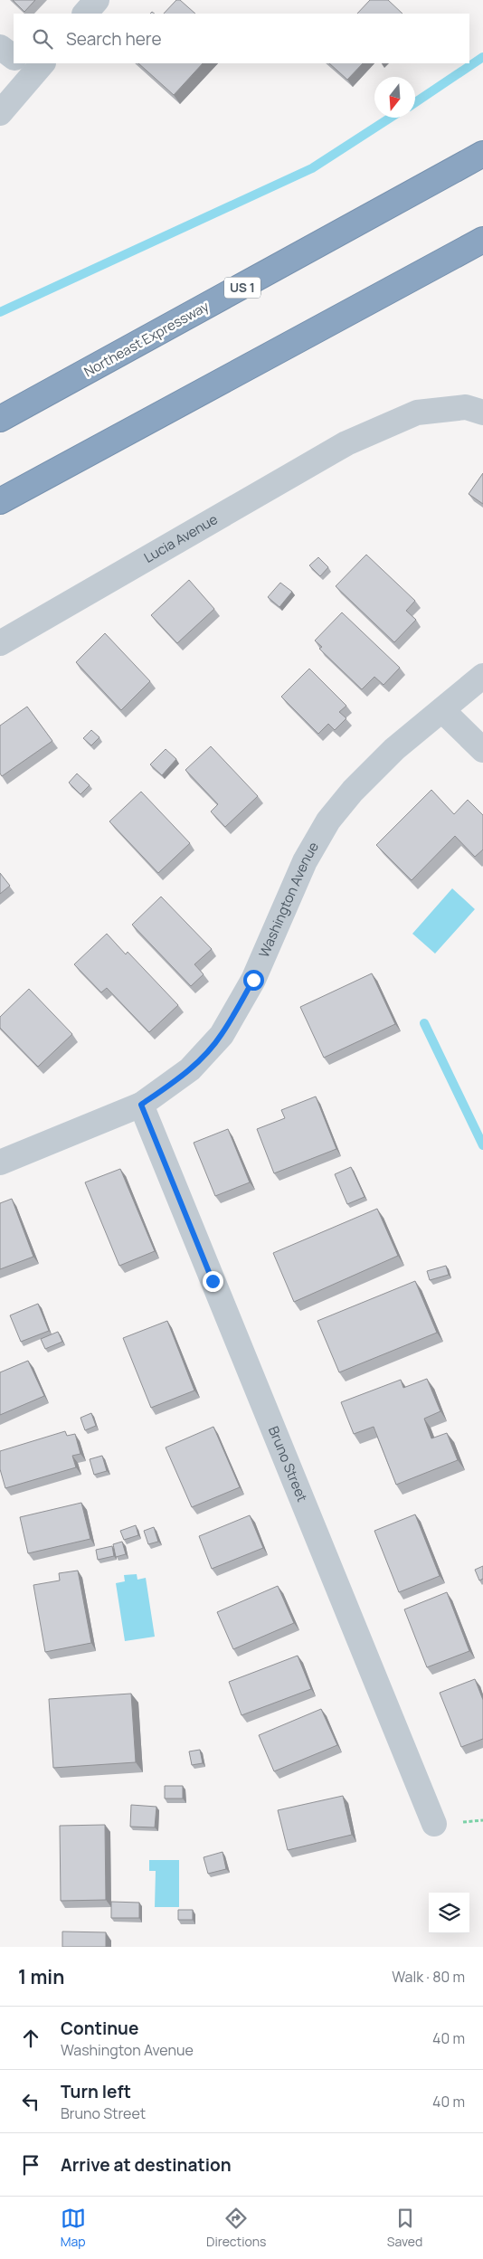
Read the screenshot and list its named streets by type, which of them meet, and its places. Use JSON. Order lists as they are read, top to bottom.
{
  "streets": {
    "highway": ["US 1", "Northeast Expressway"],
    "street": ["Lucia Avenue", "Washington Avenue", "Bruno Street"]
  },
  "crossings": [
    ["Washington Avenue", "Bruno Street"]
  ],
  "north": "bottom",
  "page": {
    "search": "Search here",
    "heading": ["1 min", "Walk · 80 m"],
    "list": [
      ["Continue", "Washington Avenue", "40 m"],
      ["Turn left", "Bruno Street", "40 m"],
      "Arrive at destination"
    ],
    "nav": ["Map", "Directions", "Saved"]
  }
}
